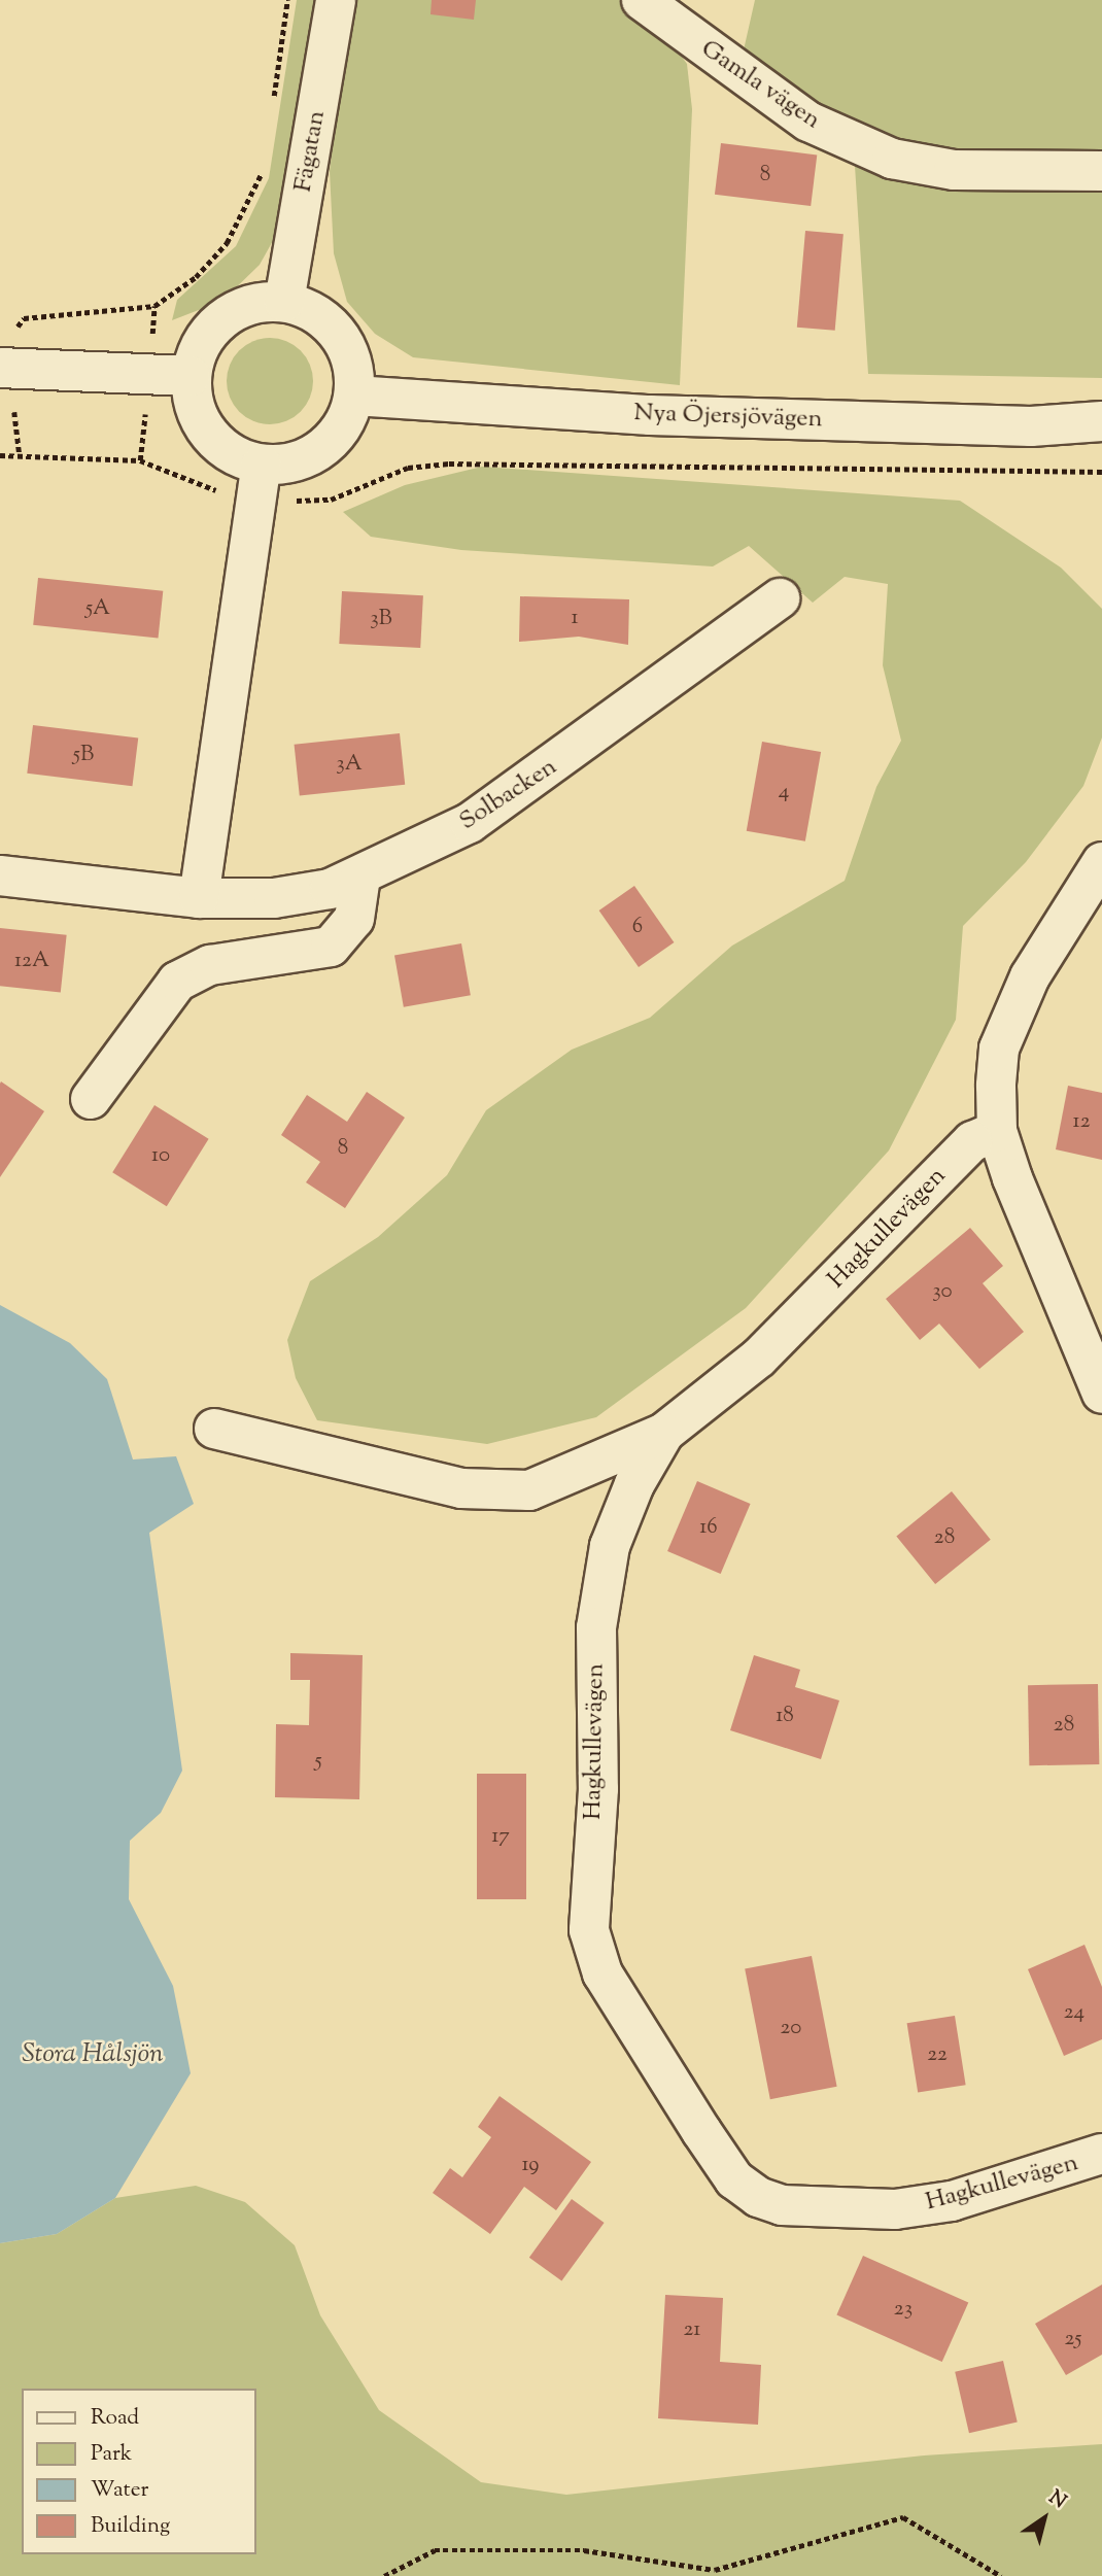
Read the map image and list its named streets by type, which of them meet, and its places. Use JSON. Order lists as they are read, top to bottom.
{
  "streets": {
    "street": [
      "Gamla vägen",
      "Fägatan",
      "Nya Öjersjövägen",
      "Solbacken",
      "Hagkullevägen"
    ]
  },
  "crossings": [
    ["Fägatan", "Nya Öjersjövägen"]
  ],
  "water": ["Stora Hålsjön"],
  "house_numbers": [
    "8",
    "5A",
    "1",
    "3B",
    "5B",
    "3A",
    "4",
    "6",
    "12A",
    "12",
    "8",
    "10",
    "30",
    "16",
    "28",
    "18",
    "28",
    "5",
    "17",
    "24",
    "20",
    "22",
    "19",
    "23",
    "21",
    "25"
  ],
  "legend": [
    "Road",
    "Park",
    "Water",
    "Building"
  ],
  "north": "top right"
}
